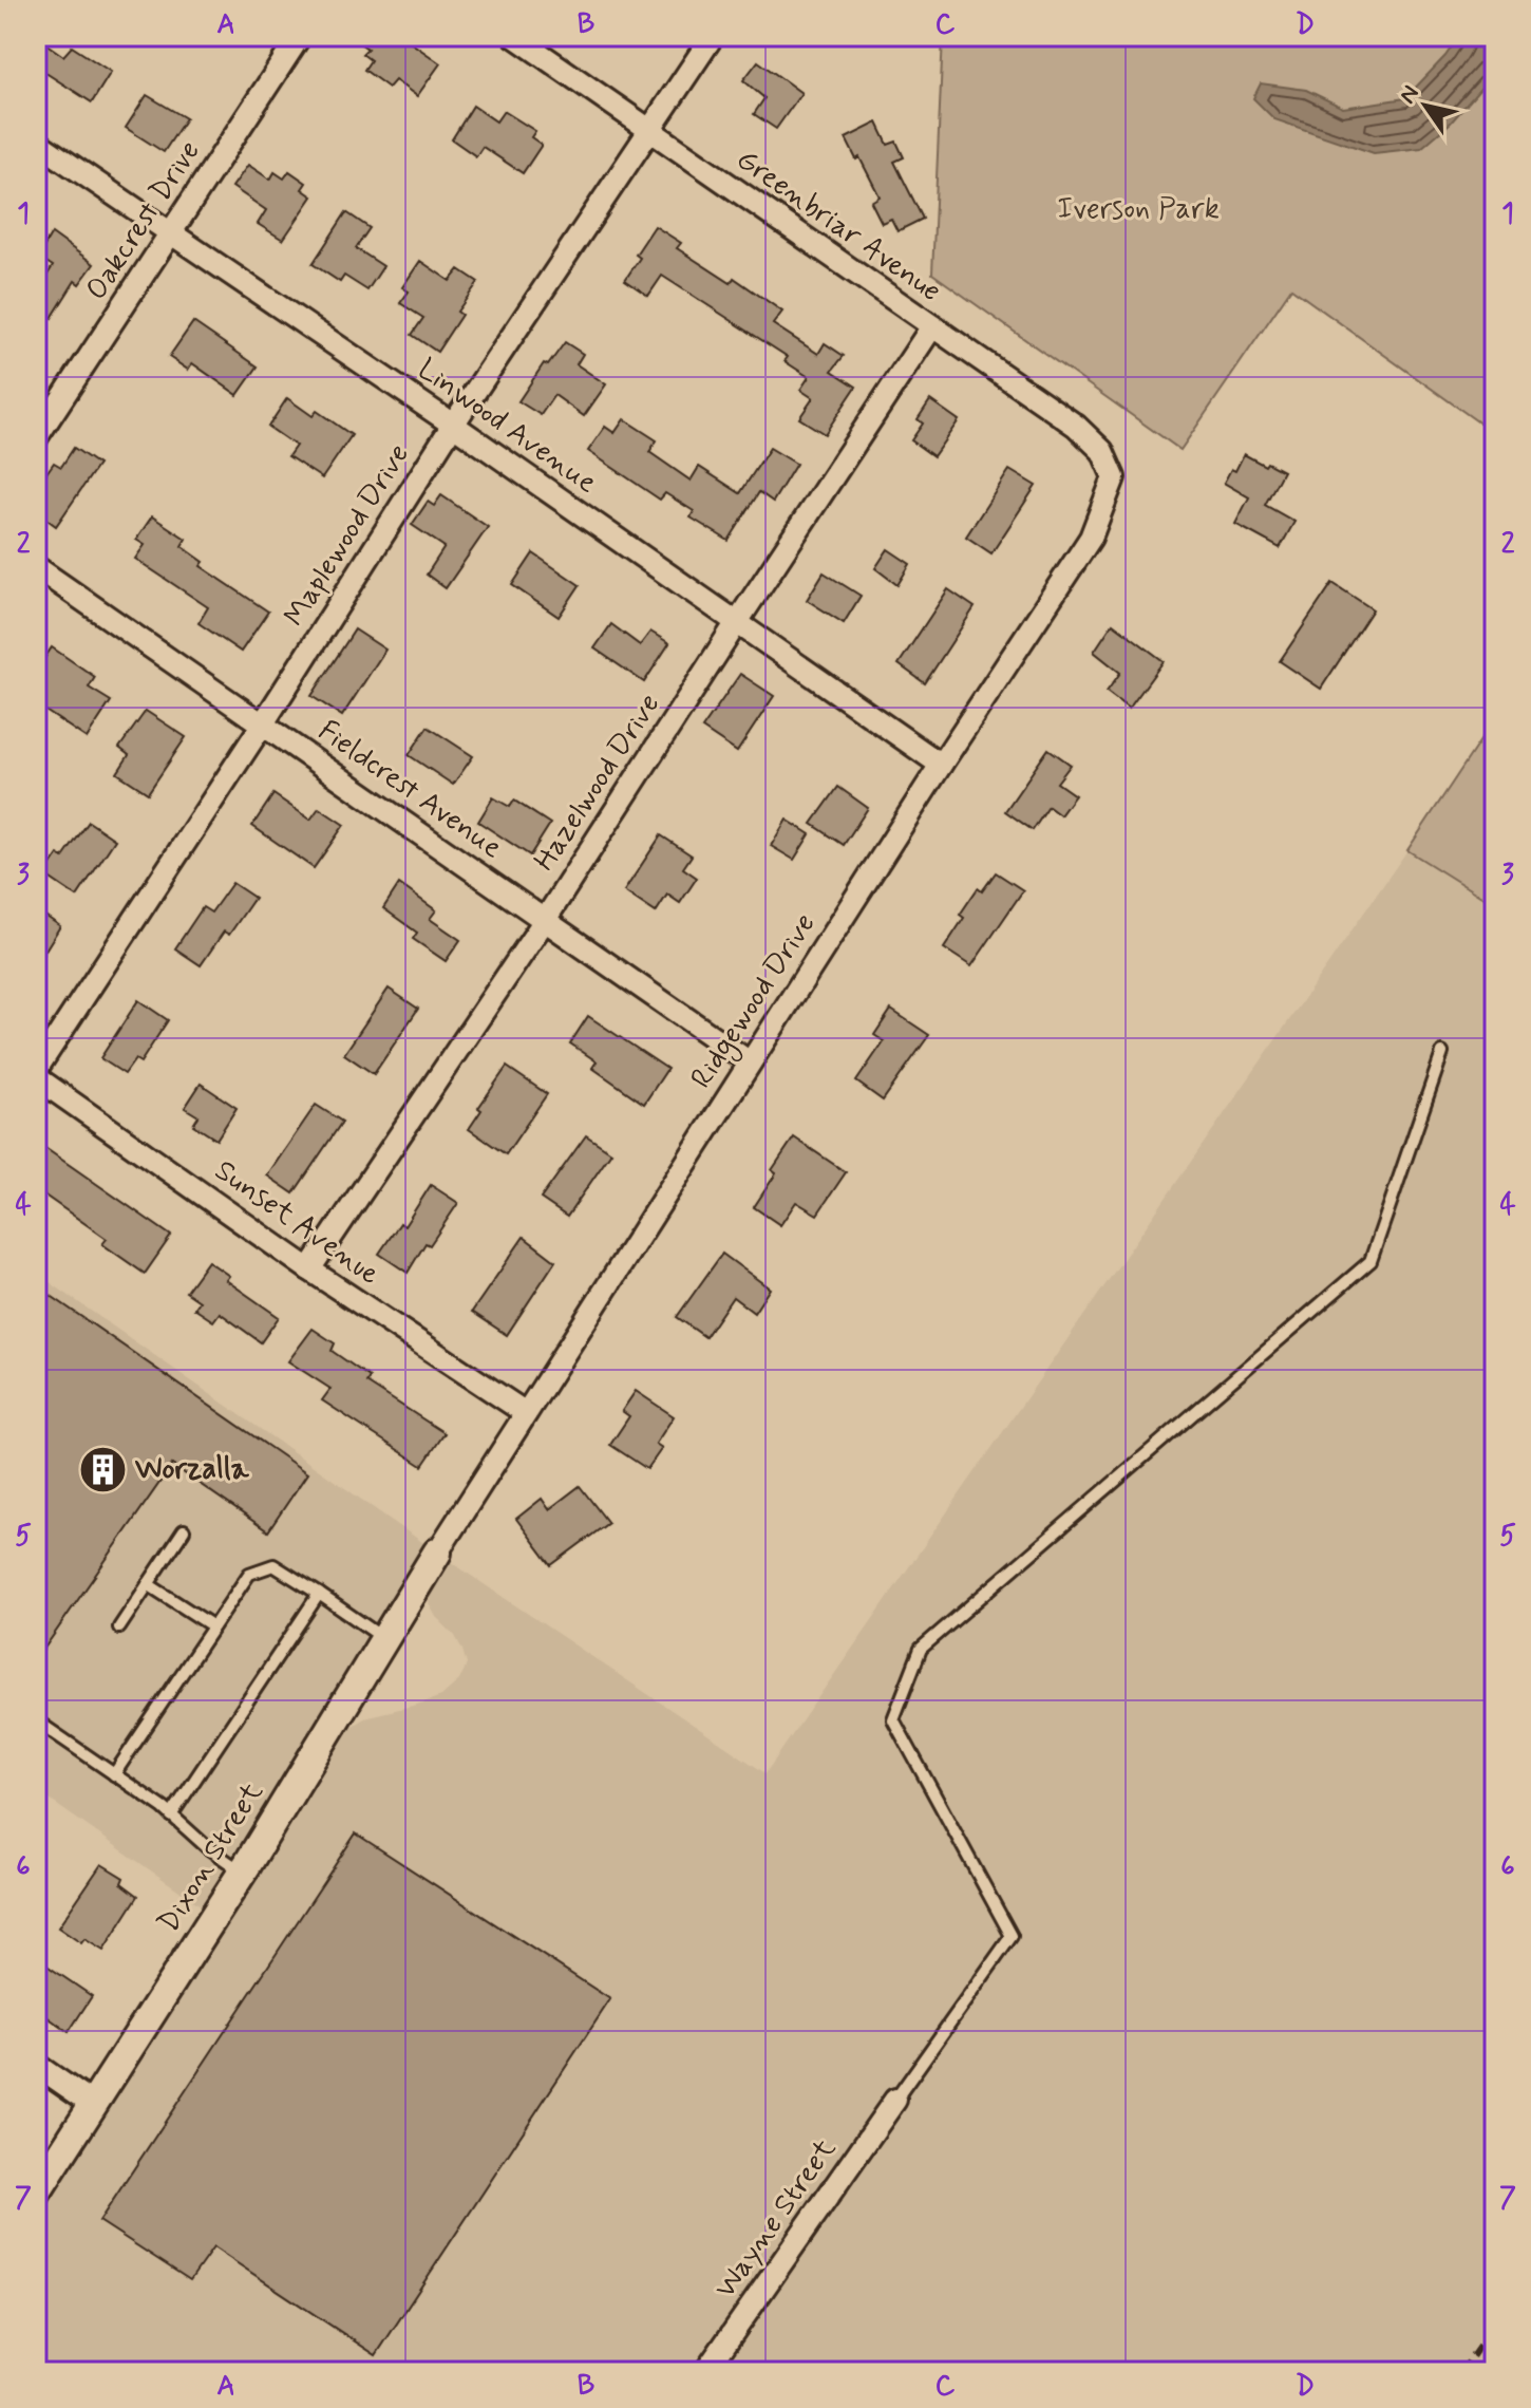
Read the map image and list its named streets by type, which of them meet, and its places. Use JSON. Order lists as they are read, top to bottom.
{
  "streets": {
    "street": [
      "Oakcrest Drive",
      "Greenbriar Avenue",
      "Linwood Avenue",
      "Maplewood Drive",
      "Hazelwood Drive",
      "Fieldcrest Avenue",
      "Ridgewood Drive",
      "Sunset Avenue",
      "Dixon Street",
      "Wayne Street"
    ]
  },
  "crossings": [
    ["Oakcrest Drive", "Linwood Avenue"],
    ["Greenbriar Avenue", "Maplewood Drive"],
    ["Greenbriar Avenue", "Hazelwood Drive"],
    ["Greenbriar Avenue", "Ridgewood Drive"],
    ["Linwood Avenue", "Maplewood Drive"],
    ["Linwood Avenue", "Hazelwood Drive"],
    ["Linwood Avenue", "Ridgewood Drive"],
    ["Maplewood Drive", "Fieldcrest Avenue"],
    ["Hazelwood Drive", "Fieldcrest Avenue"],
    ["Hazelwood Drive", "Sunset Avenue"],
    ["Fieldcrest Avenue", "Ridgewood Drive"],
    ["Ridgewood Drive", "Sunset Avenue"],
    ["Ridgewood Drive", "Dixon Street"]
  ],
  "parks": ["Iverson Park"],
  "places": {
    "building": ["Worzalla"]
  },
  "north": "top left",
  "grid": {
    "columns": [
      "A",
      "B",
      "C",
      "D"
    ],
    "rows": [
      "1",
      "2",
      "3",
      "4",
      "5",
      "6",
      "7"
    ]
  }
}
